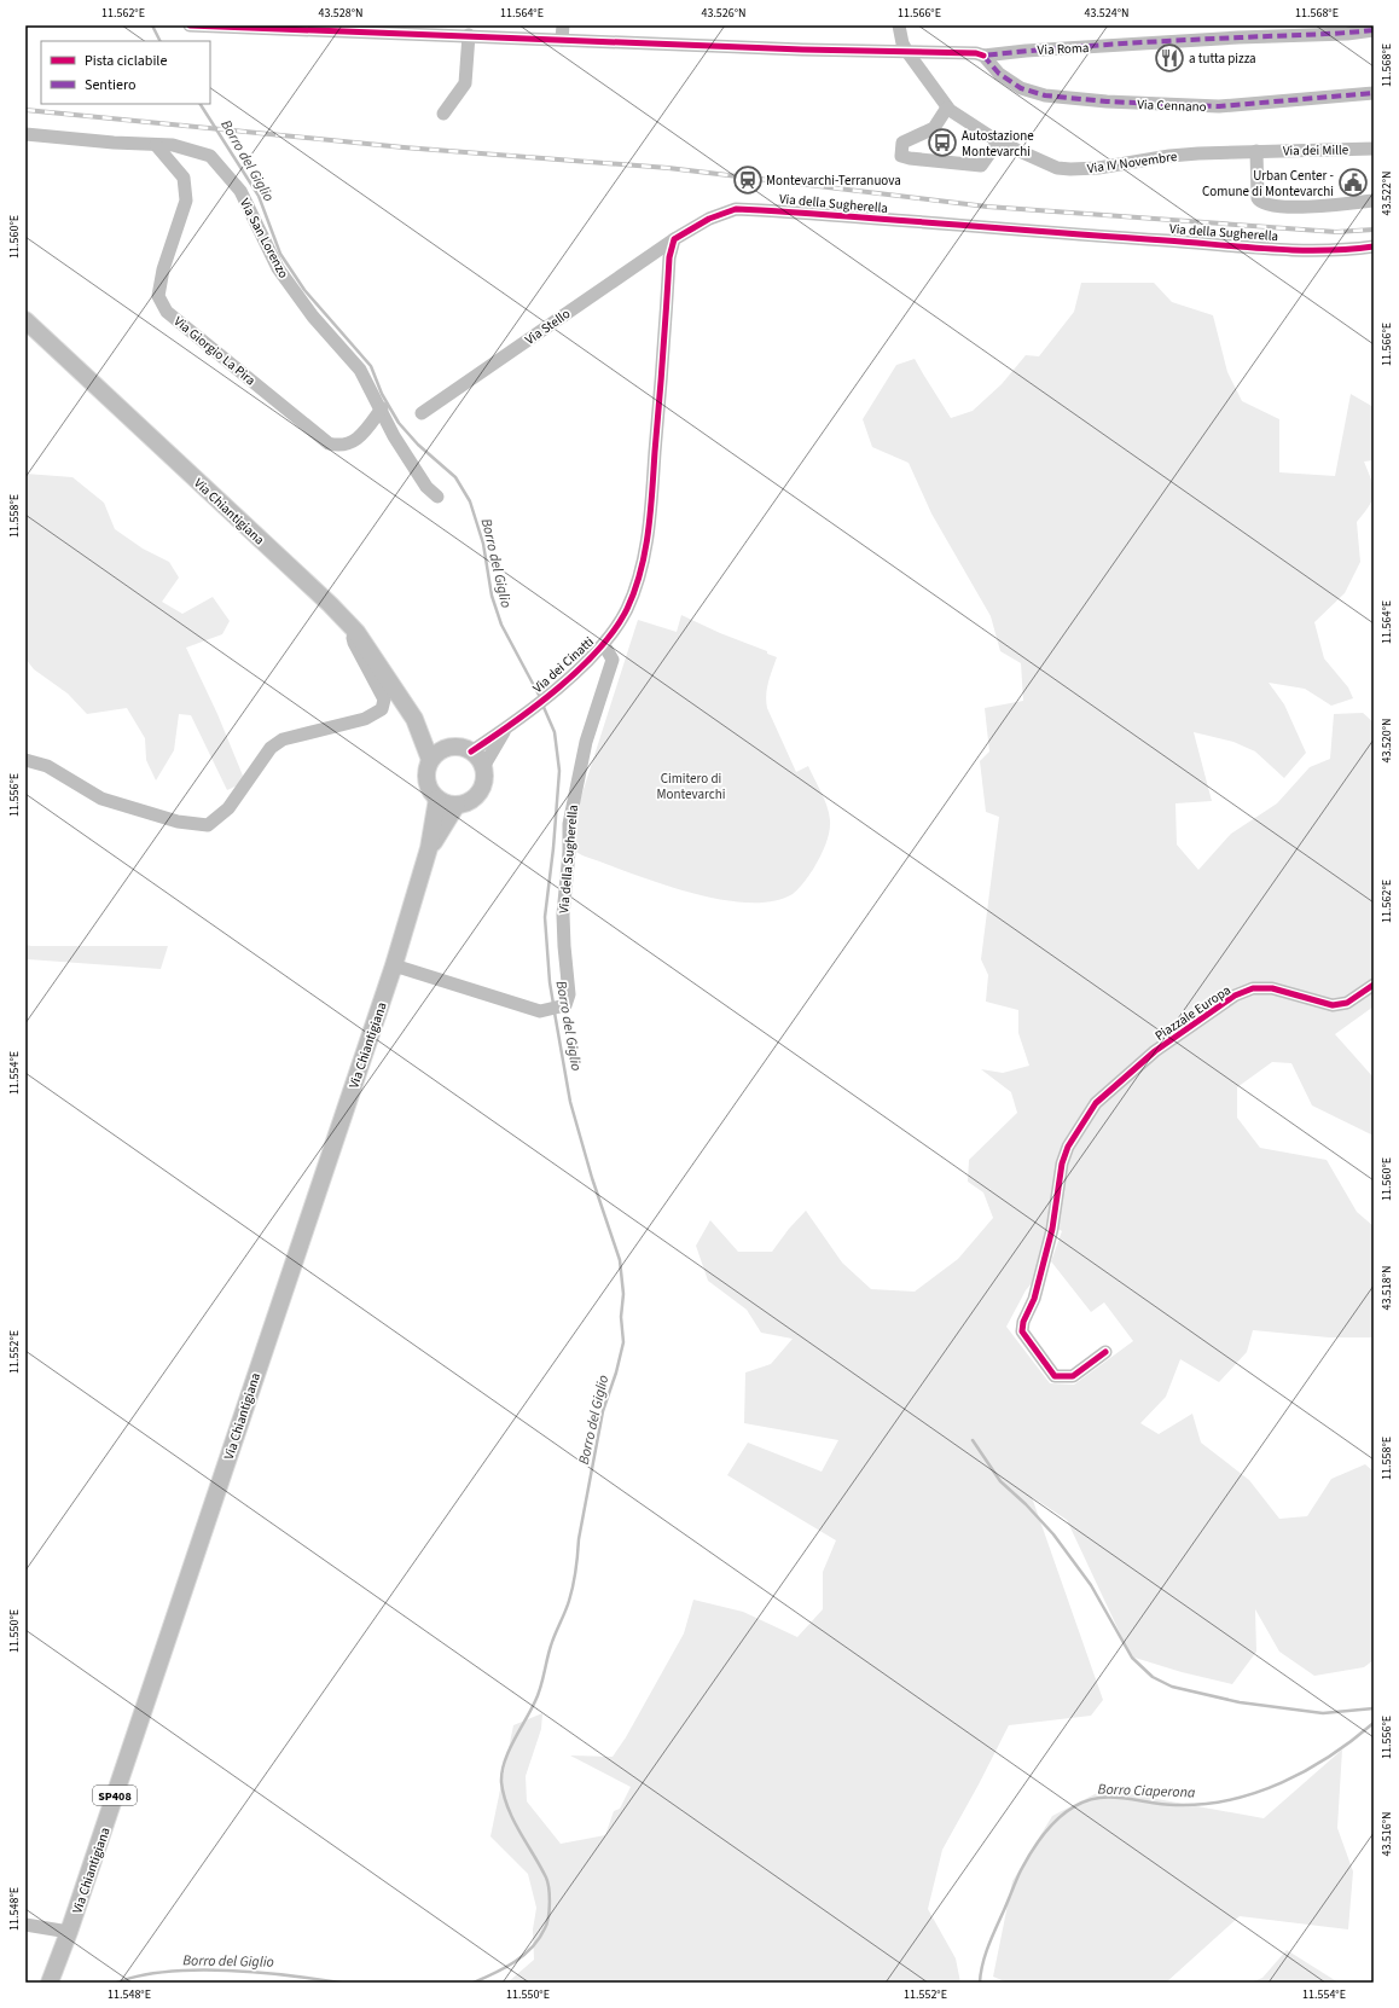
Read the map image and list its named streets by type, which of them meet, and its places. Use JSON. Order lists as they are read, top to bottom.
{
  "streets": {
    "main road": ["Via Chiantigiana", "SP408"],
    "street": [
      "Via Roma",
      "Via Cennano",
      "Via dei Mille",
      "Via IV Novembre",
      "Via della Sugherella",
      "Via San Lorenzo",
      "Via Stello",
      "Via Giorgio La Pira",
      "Via dei Cinatti",
      "Piazzale Europa"
    ]
  },
  "crossings": [
    ["Via Roma", "Via Cennano"],
    ["Via Roma", "Via IV Novembre"],
    ["Via dei Mille", "Via IV Novembre"],
    ["Via della Sugherella", "Via Stello"],
    ["Via della Sugherella", "Via Chiantigiana"],
    ["Via della Sugherella", "Via dei Cinatti"],
    ["Via San Lorenzo", "Via Giorgio La Pira"],
    ["Via Stello", "Via dei Cinatti"],
    ["Via Chiantigiana", "Via dei Cinatti"]
  ],
  "water": ["Borro del Giglio", "Borro Ciaperona"],
  "parks": ["Cimitero di Montevarchi"],
  "places": {
    "restaurant": ["a tutta pizza"],
    "bus stop": ["Autostazione Montevarchi"],
    "station": ["Montevarchi-Terranuova"],
    "public building": ["Urban Center - Comune di Montevarchi"]
  },
  "legend": ["Pista ciclabile", "Sentiero"],
  "coordinates": [
    "11.562°E",
    "43.528°N",
    "11.564°E",
    "43.526°N",
    "11.566°E",
    "43.524°N",
    "11.568°E",
    "43.522°N",
    "11.560°E",
    "11.558°E",
    "43.520°N",
    "11.556°E",
    "11.554°E",
    "43.518°N",
    "11.552°E",
    "11.550°E",
    "43.516°N",
    "11.548°E"
  ]
}
